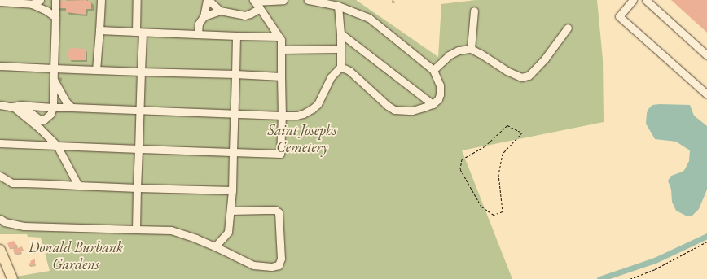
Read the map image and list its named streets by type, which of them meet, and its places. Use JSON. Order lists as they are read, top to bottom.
{
  "parks": ["Saint Josephs Cemetery", "Donald Burbank Gardens"]
}
